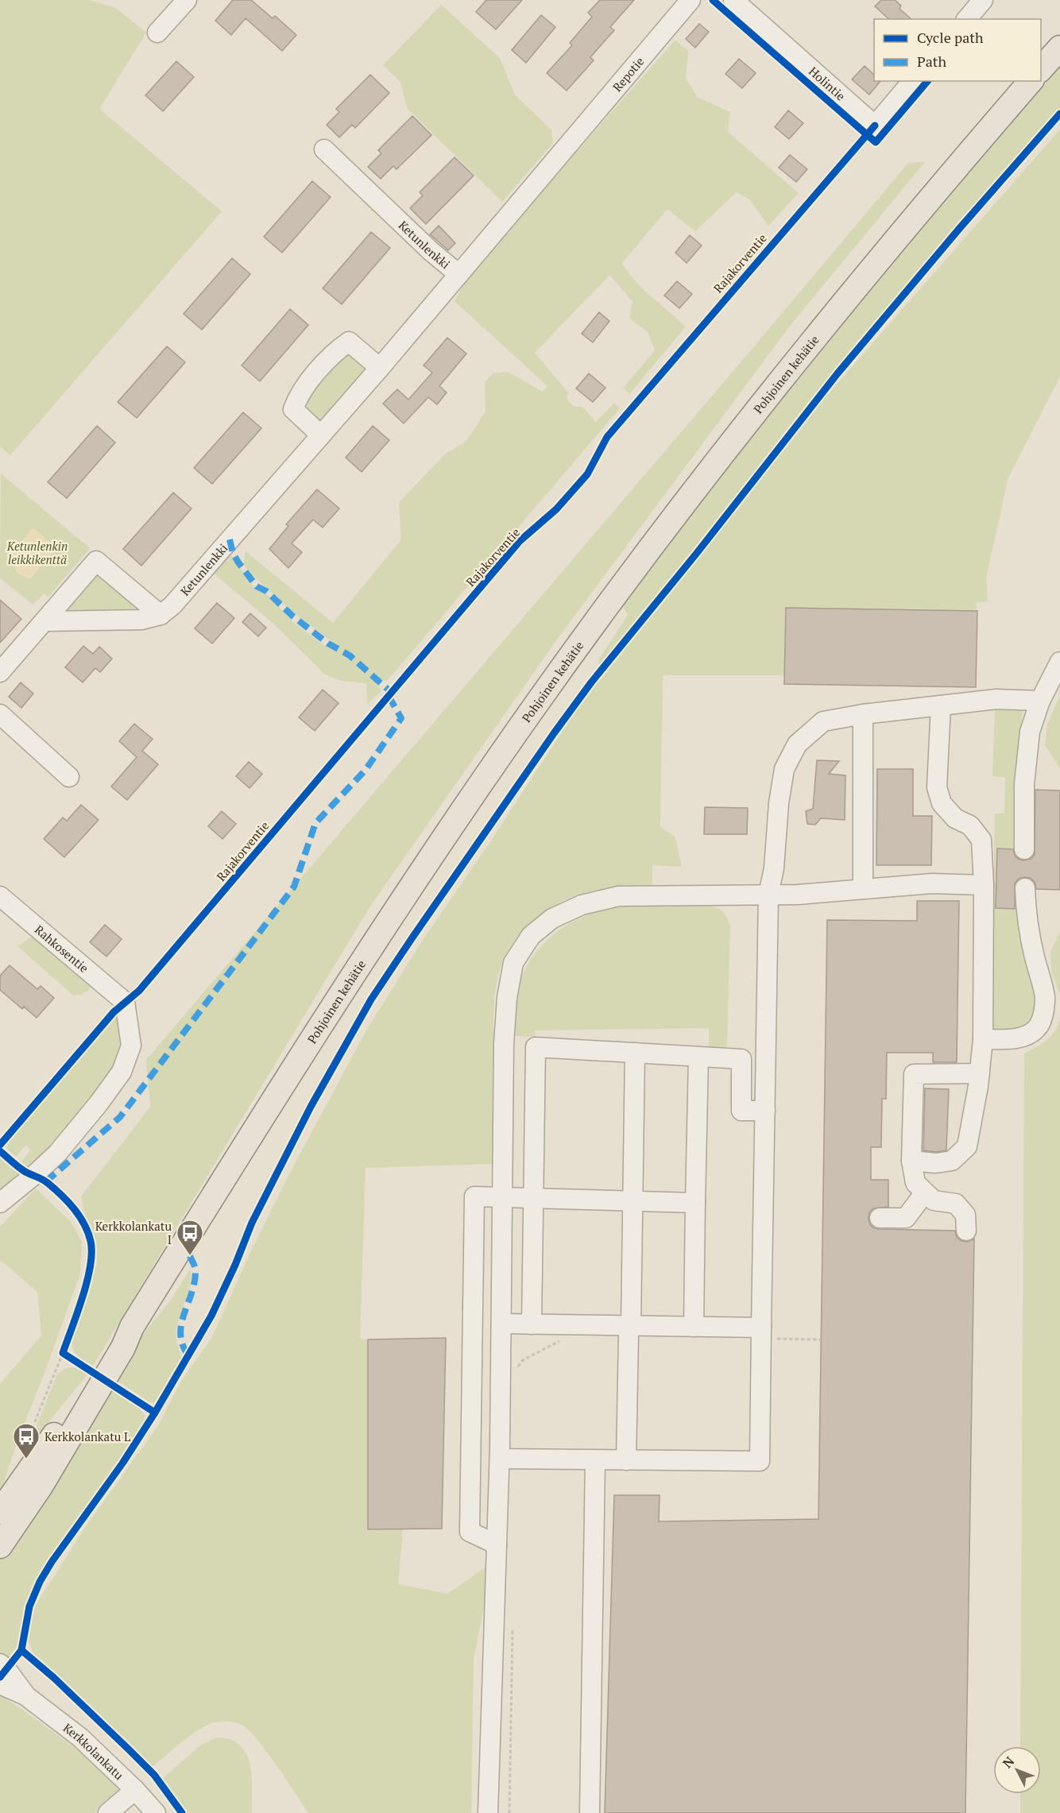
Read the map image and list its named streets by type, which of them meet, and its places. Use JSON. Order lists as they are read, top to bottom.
{
  "streets": {
    "main road": ["Pohjoinen kehätie"],
    "street": [
      "Repotie",
      "Holintie",
      "Ketunlenkki",
      "Rahkosentie",
      "Kerkkolankatu"
    ],
    "cycle path": ["Rajakorventie"]
  },
  "crossings": [
    ["Repotie", "Ketunlenkki"]
  ],
  "parks": ["Ketunlenkin leikkikenttä"],
  "places": {
    "bus stop": ["Kerkkolankatu I", "Kerkkolankatu L"]
  },
  "legend": ["Cycle path", "Path"],
  "north": "top left"
}
